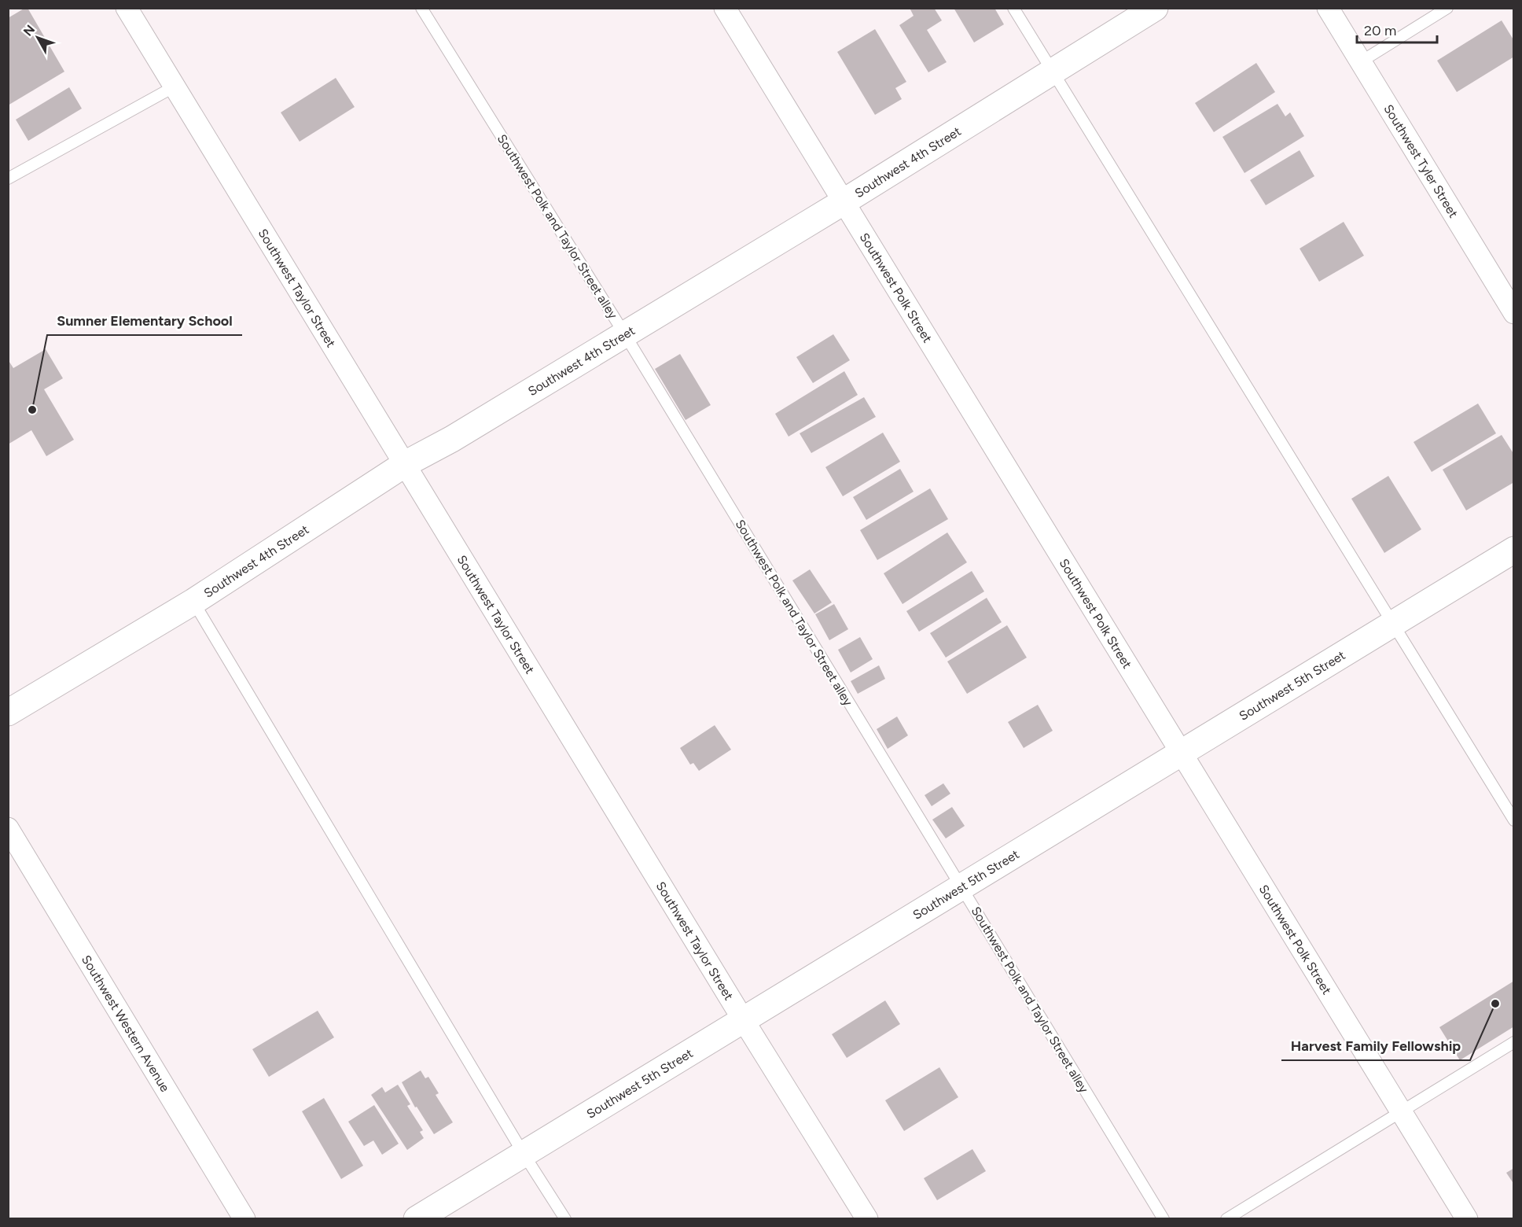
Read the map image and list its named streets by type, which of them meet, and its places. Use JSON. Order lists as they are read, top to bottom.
{
  "streets": {
    "street": [
      "Southwest Tyler Street",
      "Southwest 4th Street",
      "Southwest Polk Street",
      "Southwest Taylor Street",
      "Southwest 5th Street",
      "Southwest Western Avenue"
    ],
    "lane": ["Southwest Polk and Taylor Street alley"]
  },
  "crossings": [
    ["Southwest 4th Street", "Southwest Polk and Taylor Street alley"],
    ["Southwest 4th Street", "Southwest Polk Street"],
    ["Southwest 4th Street", "Southwest Taylor Street"],
    ["Southwest Polk and Taylor Street alley", "Southwest 5th Street"],
    ["Southwest Polk Street", "Southwest 5th Street"],
    ["Southwest Taylor Street", "Southwest 5th Street"]
  ],
  "places": ["Sumner Elementary School", "Harvest Family Fellowship"],
  "scale_bar": "20 m",
  "north": "top left"
}
